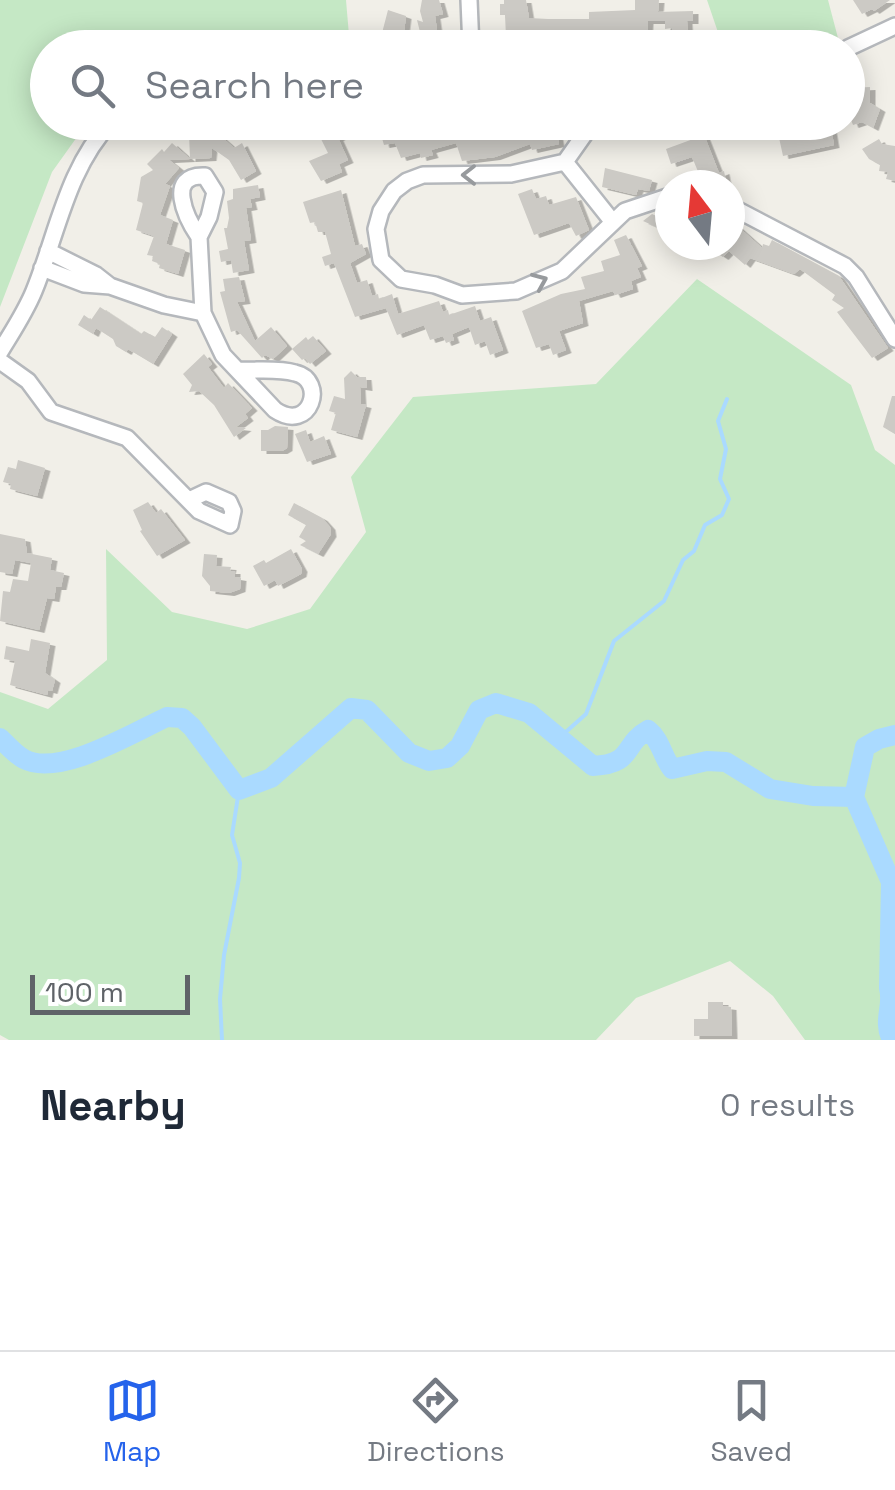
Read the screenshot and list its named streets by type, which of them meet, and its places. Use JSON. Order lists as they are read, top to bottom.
{
  "scale_bar": "100 m",
  "north": "top",
  "page": {
    "search": "Search here",
    "scale": "100 m",
    "heading": ["Nearby", "0 results"],
    "nav": ["Map", "Directions", "Saved"]
  }
}
